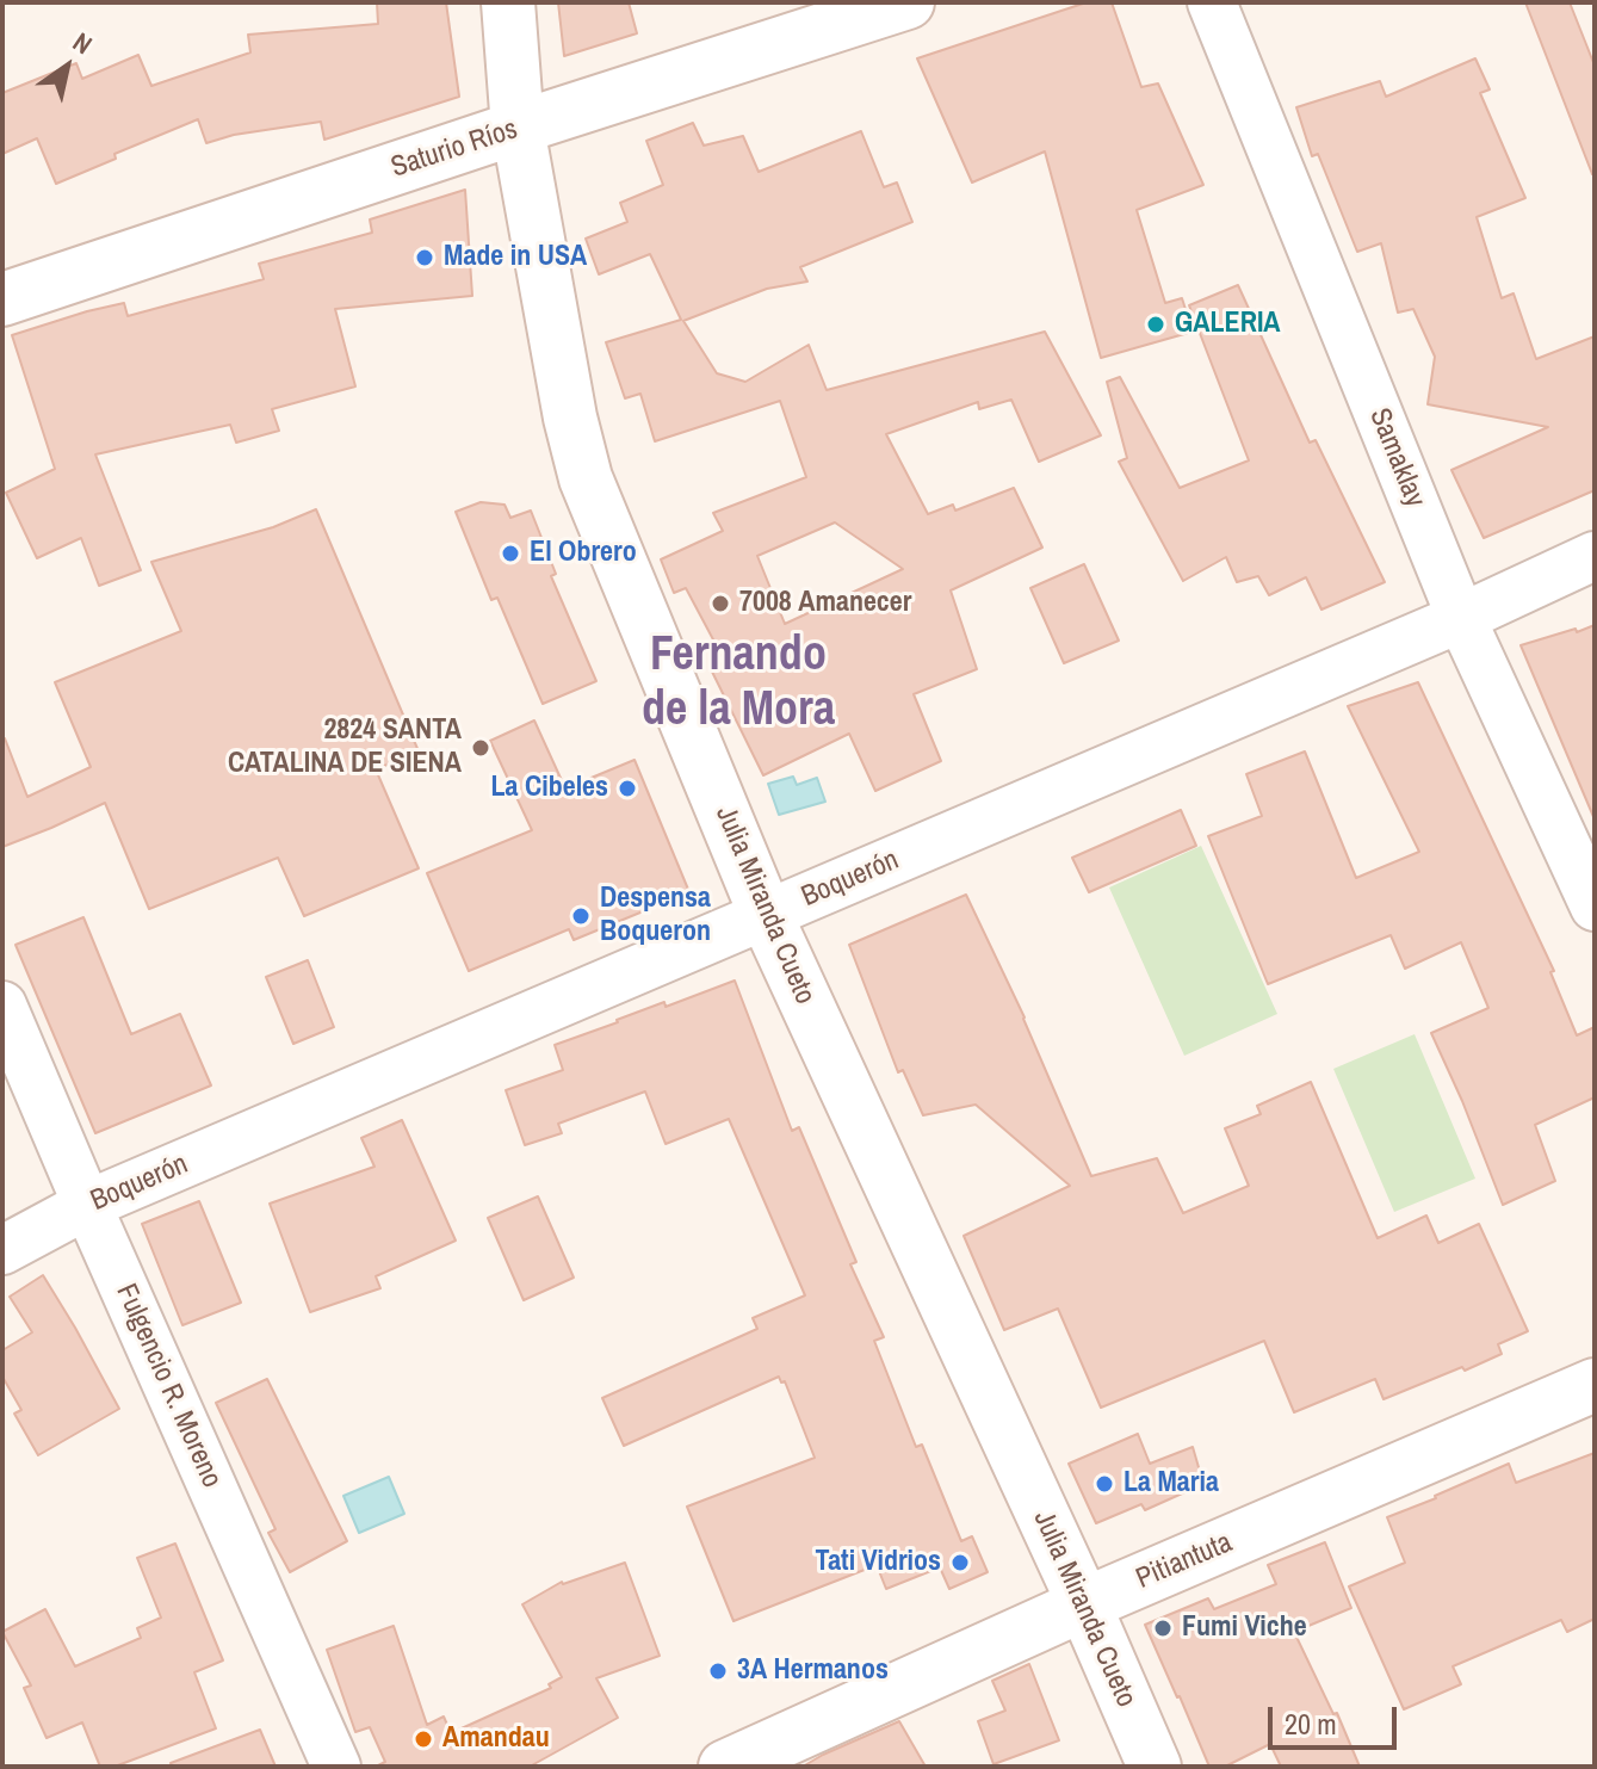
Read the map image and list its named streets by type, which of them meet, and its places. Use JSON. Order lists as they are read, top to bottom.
{
  "streets": {
    "street": [
      "Saturio Ríos",
      "Samaklay",
      "Boquerón",
      "Julia Miranda Cueto",
      "Fulgencio R. Moreno",
      "Pitiantuta"
    ]
  },
  "crossings": [
    ["Saturio Ríos", "Julia Miranda Cueto"],
    ["Samaklay", "Boquerón"],
    ["Boquerón", "Julia Miranda Cueto"],
    ["Boquerón", "Fulgencio R. Moreno"],
    ["Julia Miranda Cueto", "Pitiantuta"]
  ],
  "districts": ["Fernando de la Mora"],
  "places": [
    "Made in USA",
    "GALERIA",
    "El Obrero",
    "7008 Amanecer",
    "2824 SANTA CATALINA DE SIENA",
    "La Cibeles",
    "Despensa Boqueron",
    "La Maria",
    "Tati Vidrios",
    "Fumi Viche",
    "3A Hermanos",
    "Amandau"
  ],
  "scale_bar": "20 m",
  "north": "top right"
}
